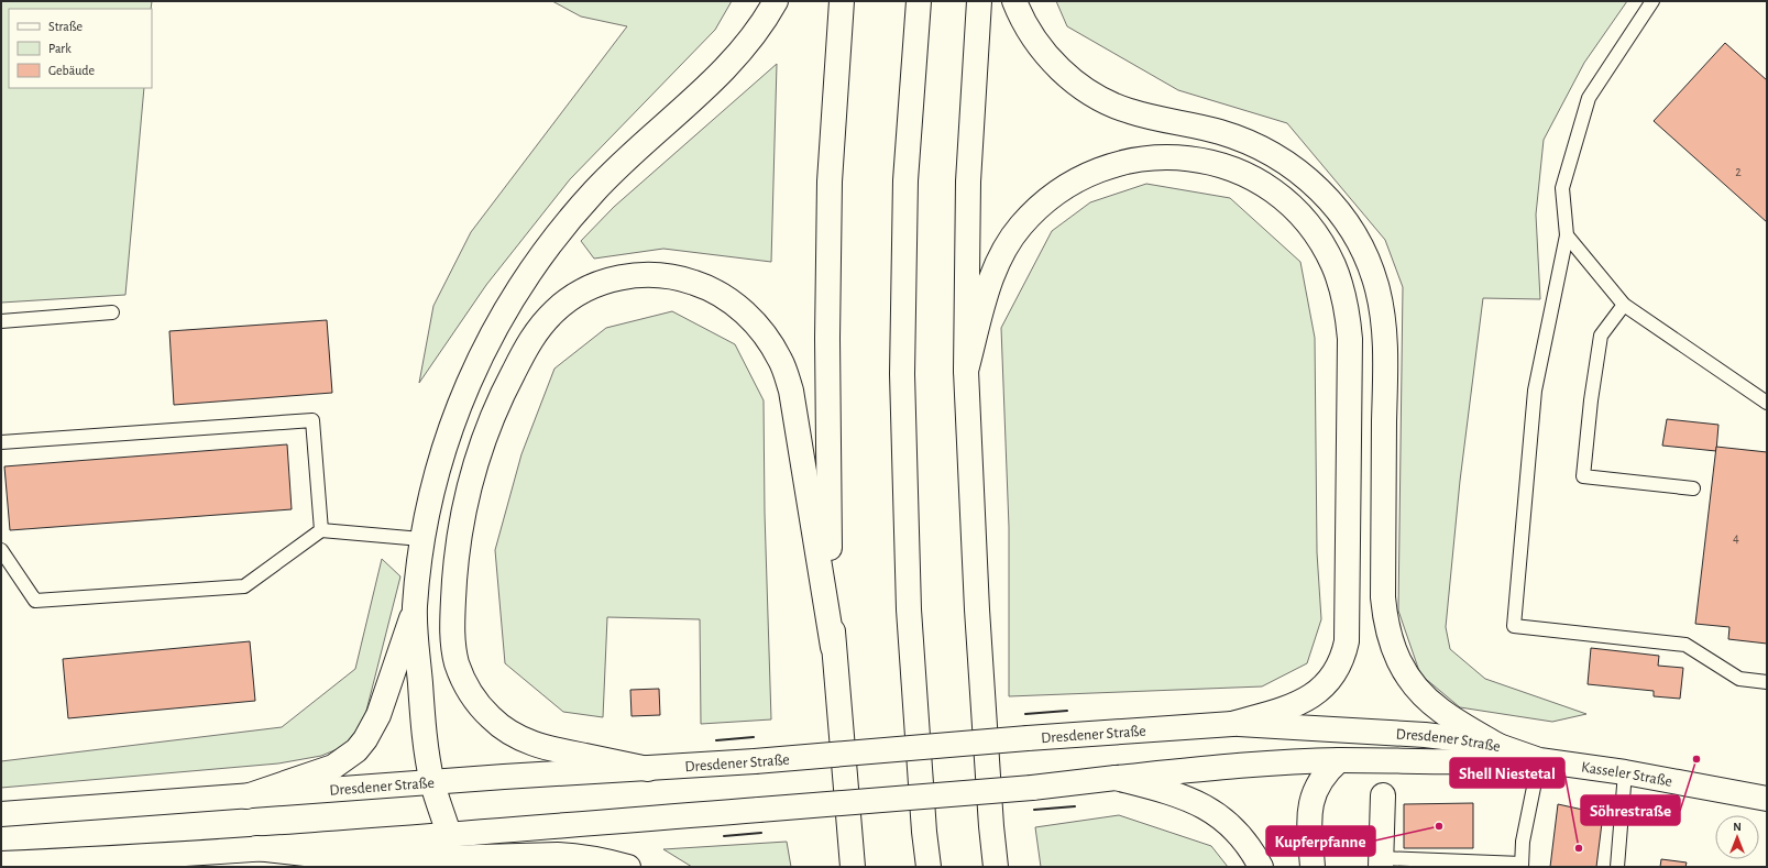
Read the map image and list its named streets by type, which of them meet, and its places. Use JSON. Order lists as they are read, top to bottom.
{
  "streets": {
    "main road": ["Dresdener Straße", "Kasseler Straße"]
  },
  "crossings": [
    ["Dresdener Straße", "Kasseler Straße"]
  ],
  "places": ["Söhrestraße", "Kupferpfanne", "Shell Niestetal"],
  "house_numbers": ["2", "4"],
  "legend": ["Straße", "Park", "Gebäude"],
  "north": "top"
}
